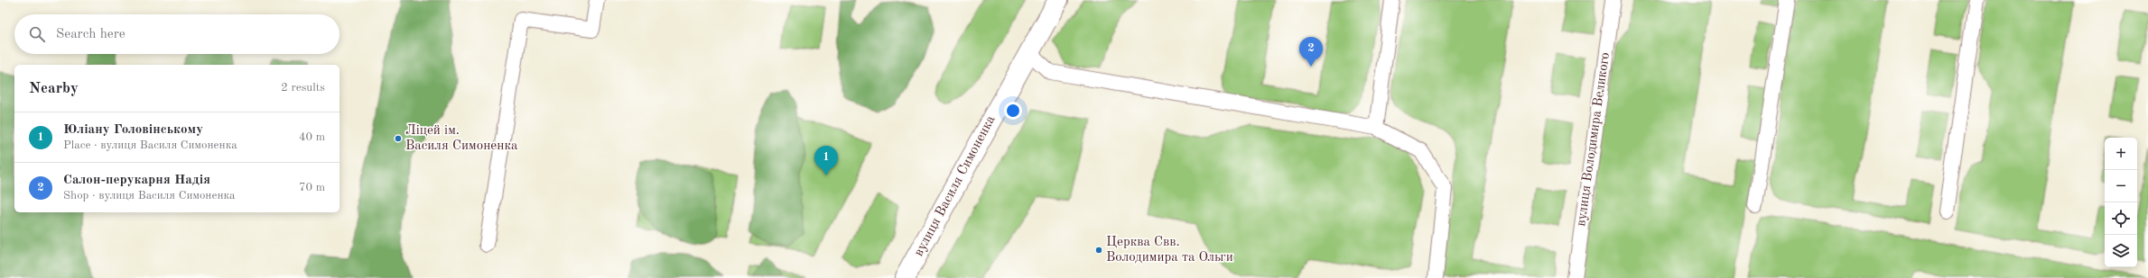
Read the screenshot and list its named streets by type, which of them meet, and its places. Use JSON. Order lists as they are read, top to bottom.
{
  "streets": {
    "street": ["вулиця Василя Симоненка"],
    "lane": ["вулиця Володимира Великого"]
  },
  "places": ["Ліцей ім. Василя Симоненка", "Церква Свв. Володимира та Ольги"],
  "page": {
    "search": "Search here",
    "pins": ["2", "1"],
    "heading": ["Nearby", "2 results"],
    "list": [
      {
        "mark": "1",
        "name": "Юліану Головінському",
        "note": "Place · вулиця Василя Симоненка",
        "value": "40 m"
      },
      {
        "mark": "2",
        "name": "Салон-перукарня Надія",
        "note": "Shop · вулиця Василя Симоненка",
        "value": "70 m"
      }
    ],
    "map_buttons": ["+", "−"]
  }
}
